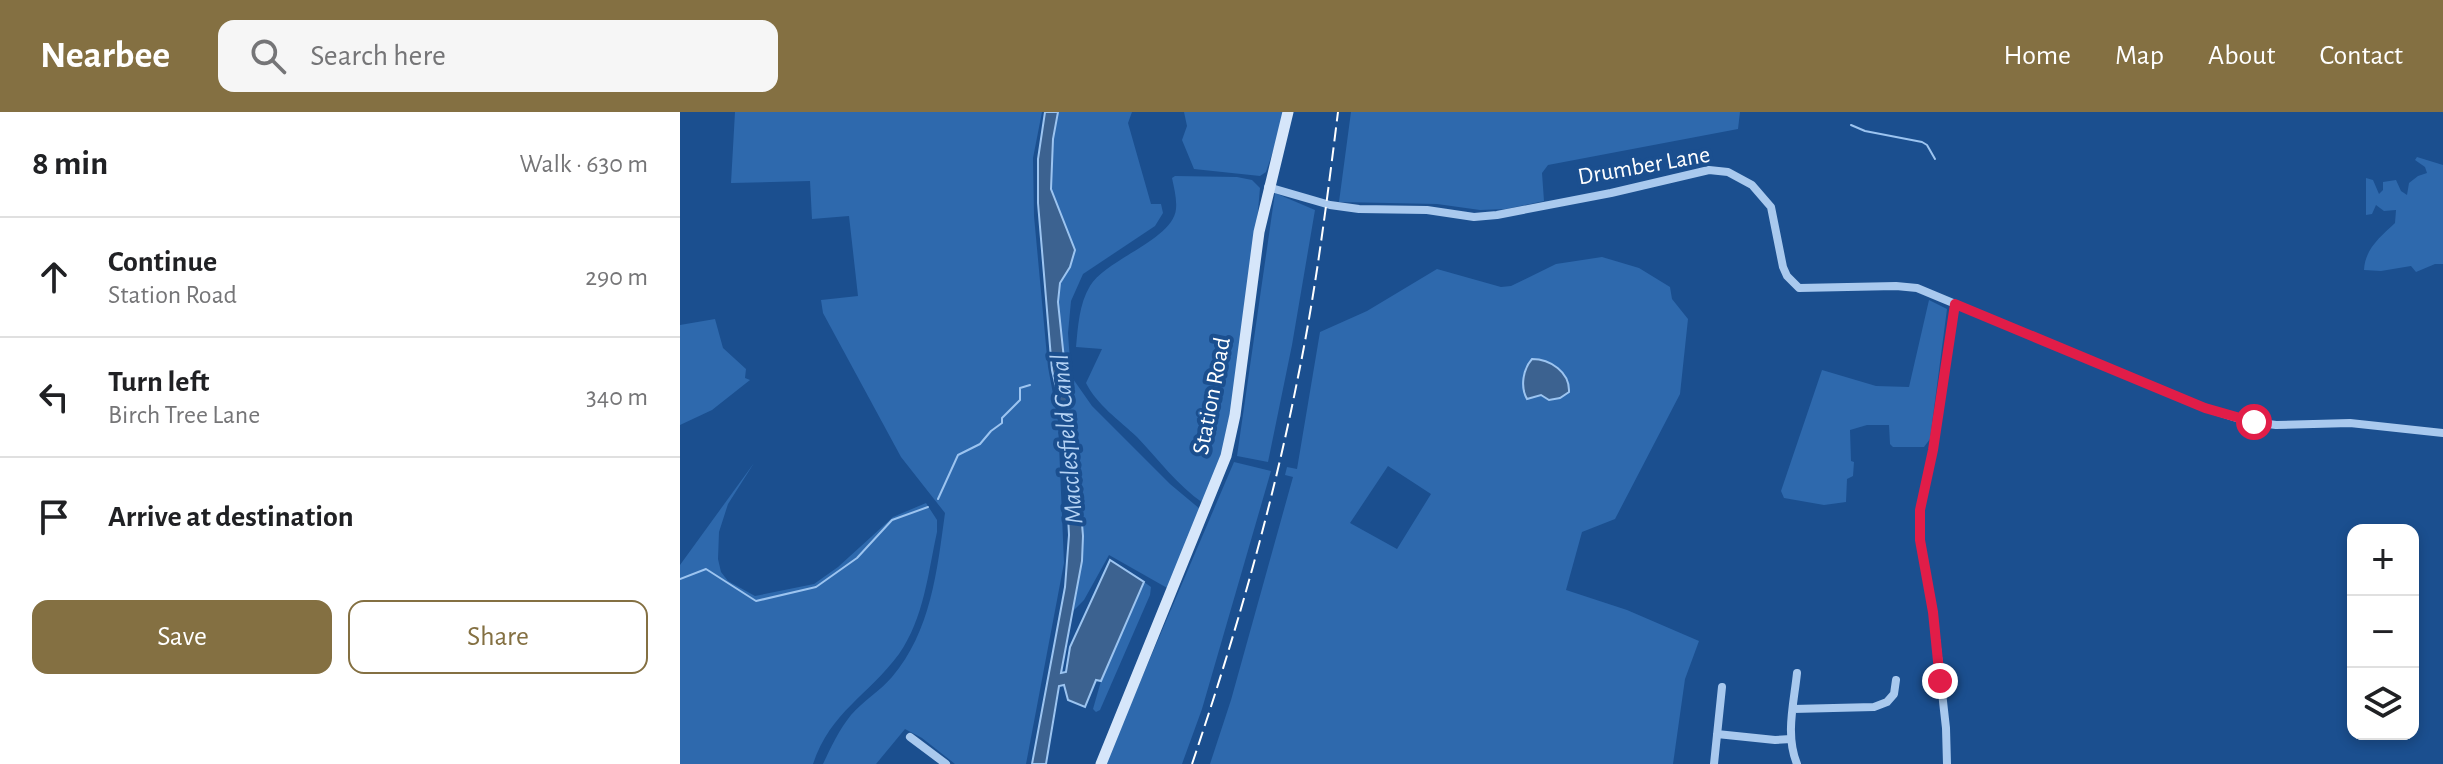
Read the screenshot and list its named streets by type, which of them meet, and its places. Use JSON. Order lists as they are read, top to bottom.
{
  "streets": {
    "street": ["Drumber Lane", "Station Road"]
  },
  "crossings": [
    ["Drumber Lane", "Station Road"]
  ],
  "water": ["Macclesfield Canal"],
  "page": {
    "header": "Nearbee",
    "search": "Search here",
    "nav": [
      "Home",
      "Map",
      "About",
      "Contact"
    ],
    "heading": ["8 min", "Walk · 630 m"],
    "list": [
      ["Continue", "Station Road", "290 m"],
      ["Turn left", "Birch Tree Lane", "340 m"],
      "Arrive at destination"
    ],
    "map_buttons": ["+", "−"],
    "buttons": ["Save", "Share"]
  }
}
